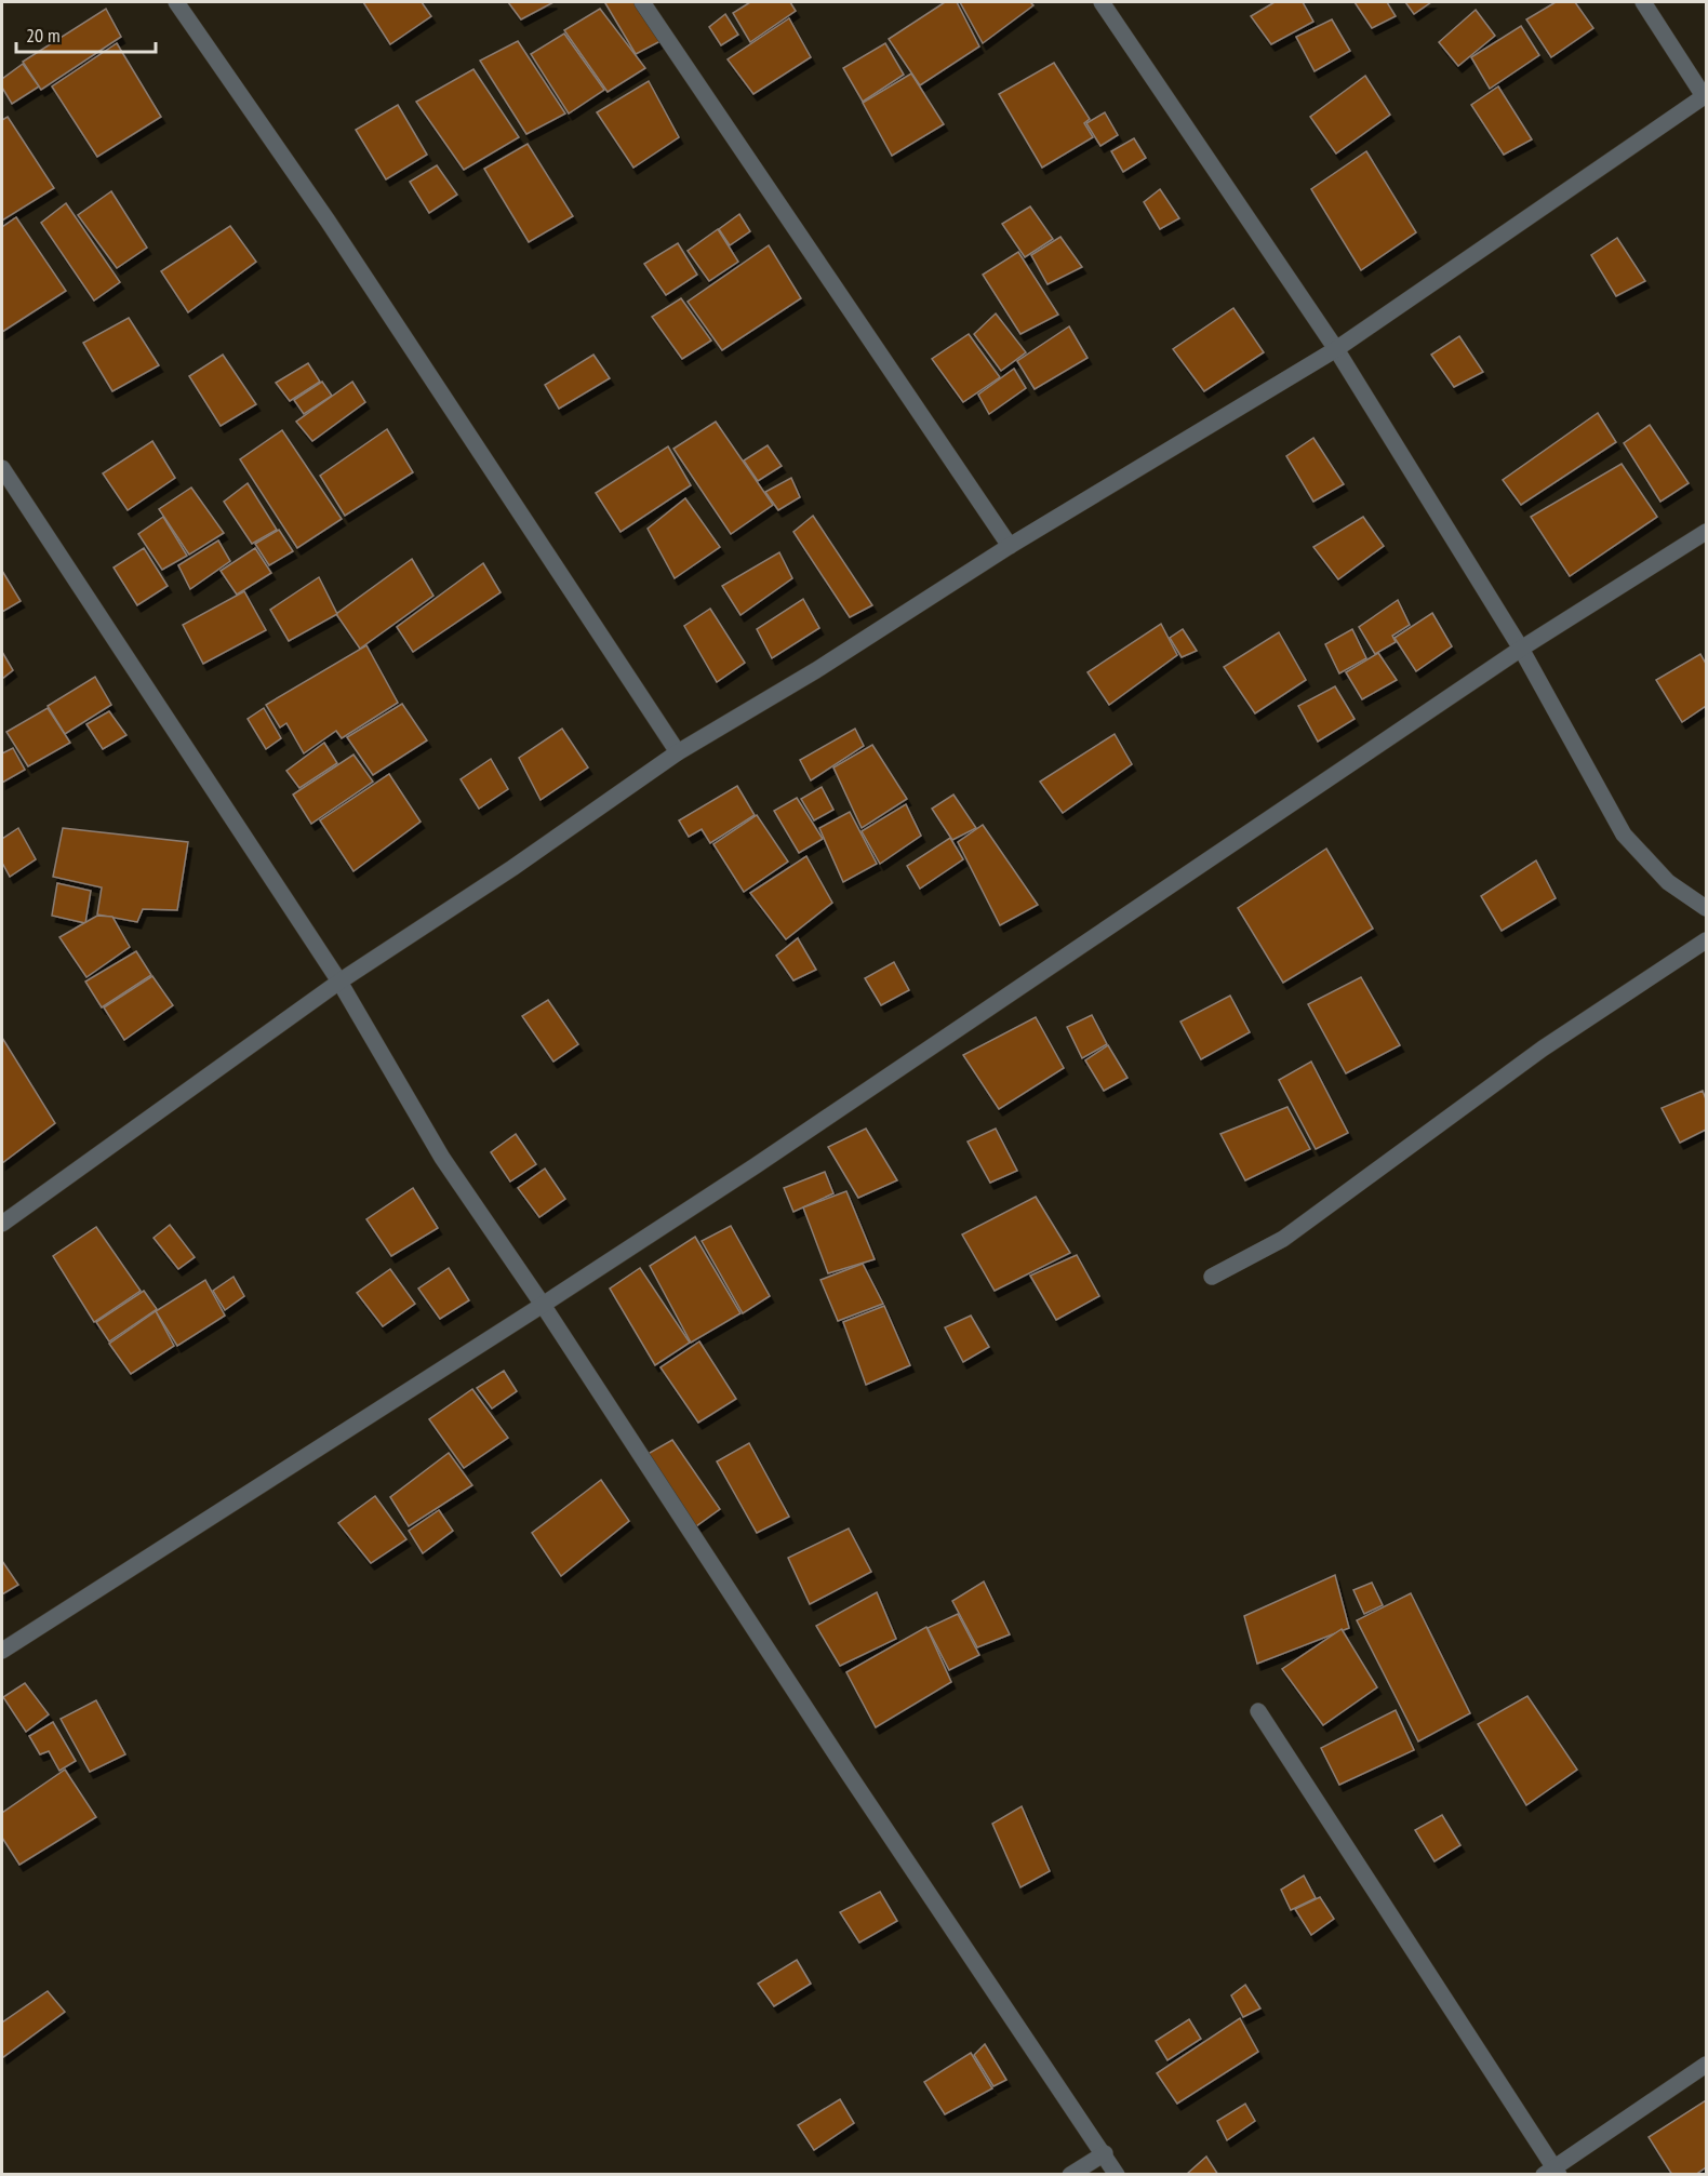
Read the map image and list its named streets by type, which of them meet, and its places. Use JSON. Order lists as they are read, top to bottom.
{
  "scale_bar": "20 m"
}
